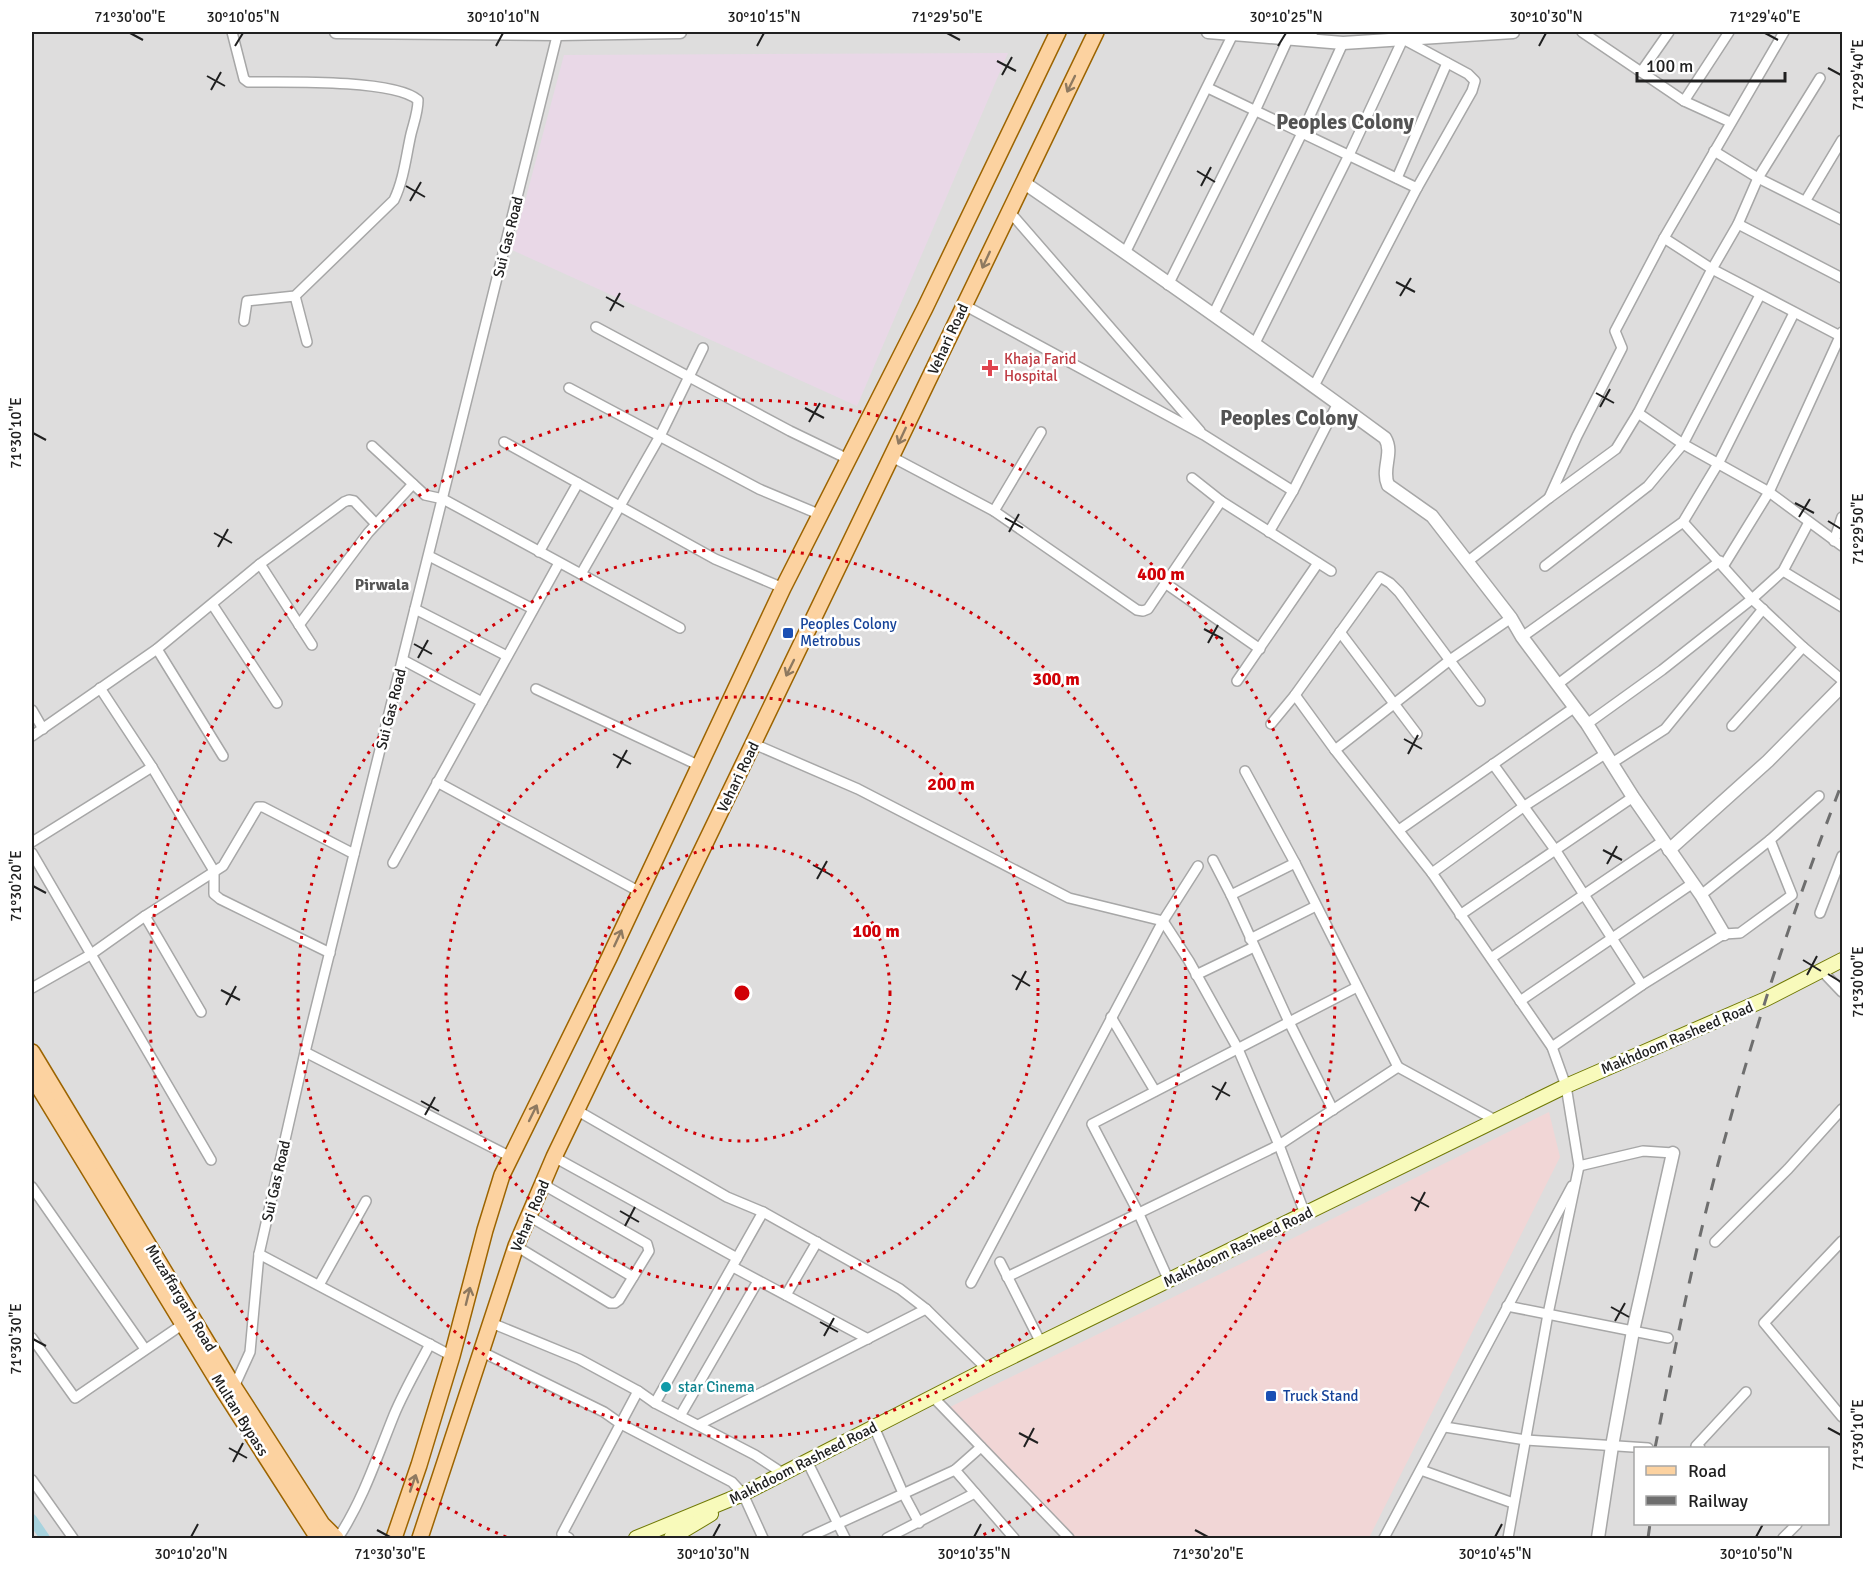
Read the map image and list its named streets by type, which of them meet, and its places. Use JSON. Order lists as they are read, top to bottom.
{
  "streets": {
    "main road": [
      "Vehari Road",
      "Makhdoom Rasheed Road",
      "Muzaffargarh Road",
      "Multan Bypass"
    ],
    "street": ["Sui Gas Road"]
  },
  "crossings": [
    ["Sui Gas Road", "Muzaffargarh Road"],
    ["Muzaffargarh Road", "Multan Bypass"]
  ],
  "districts": ["Peoples Colony", "Peoples Colony", "Pirwala"],
  "places": {
    "health": ["Khaja Farid Hospital"],
    "transit": ["Peoples Colony Metrobus", "Truck Stand"],
    "other": ["star Cinema"]
  },
  "legend": ["Road", "Railway"],
  "scale_bar": "100 m",
  "coordinates": [
    "71°30'00\"E",
    "30°10'05\"N",
    "30°10'10\"N",
    "30°10'15\"N",
    "71°29'50\"E",
    "30°10'25\"N",
    "30°10'30\"N",
    "71°29'40\"E",
    "71°30'10\"E",
    "71°30'20\"E",
    "71°30'30\"E",
    "30°10'20\"N",
    "30°10'35\"N",
    "30°10'45\"N",
    "30°10'50\"N"
  ],
  "rings": [
    "400 m",
    "300 m",
    "200 m",
    "100 m"
  ]
}
